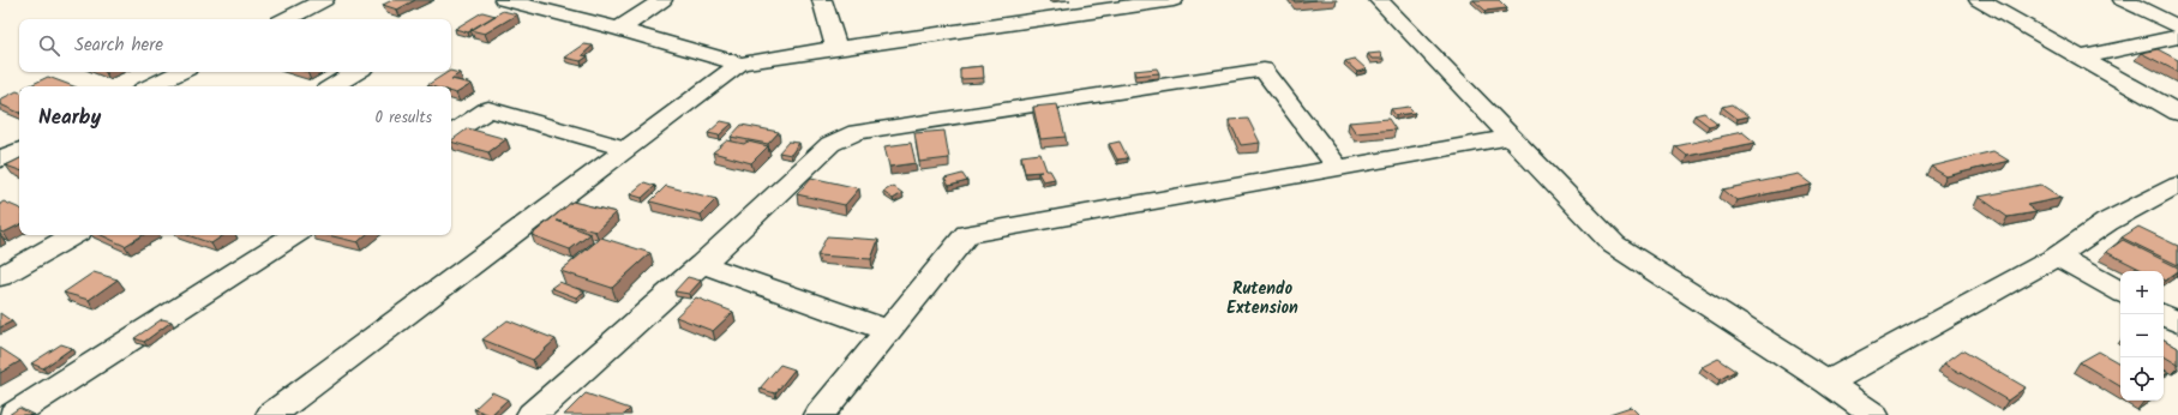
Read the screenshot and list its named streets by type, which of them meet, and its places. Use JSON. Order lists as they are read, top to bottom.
{
  "districts": ["Rutendo Extension"],
  "page": {
    "search": "Search here",
    "heading": ["Nearby", "0 results"],
    "map_buttons": ["+", "−"]
  }
}
